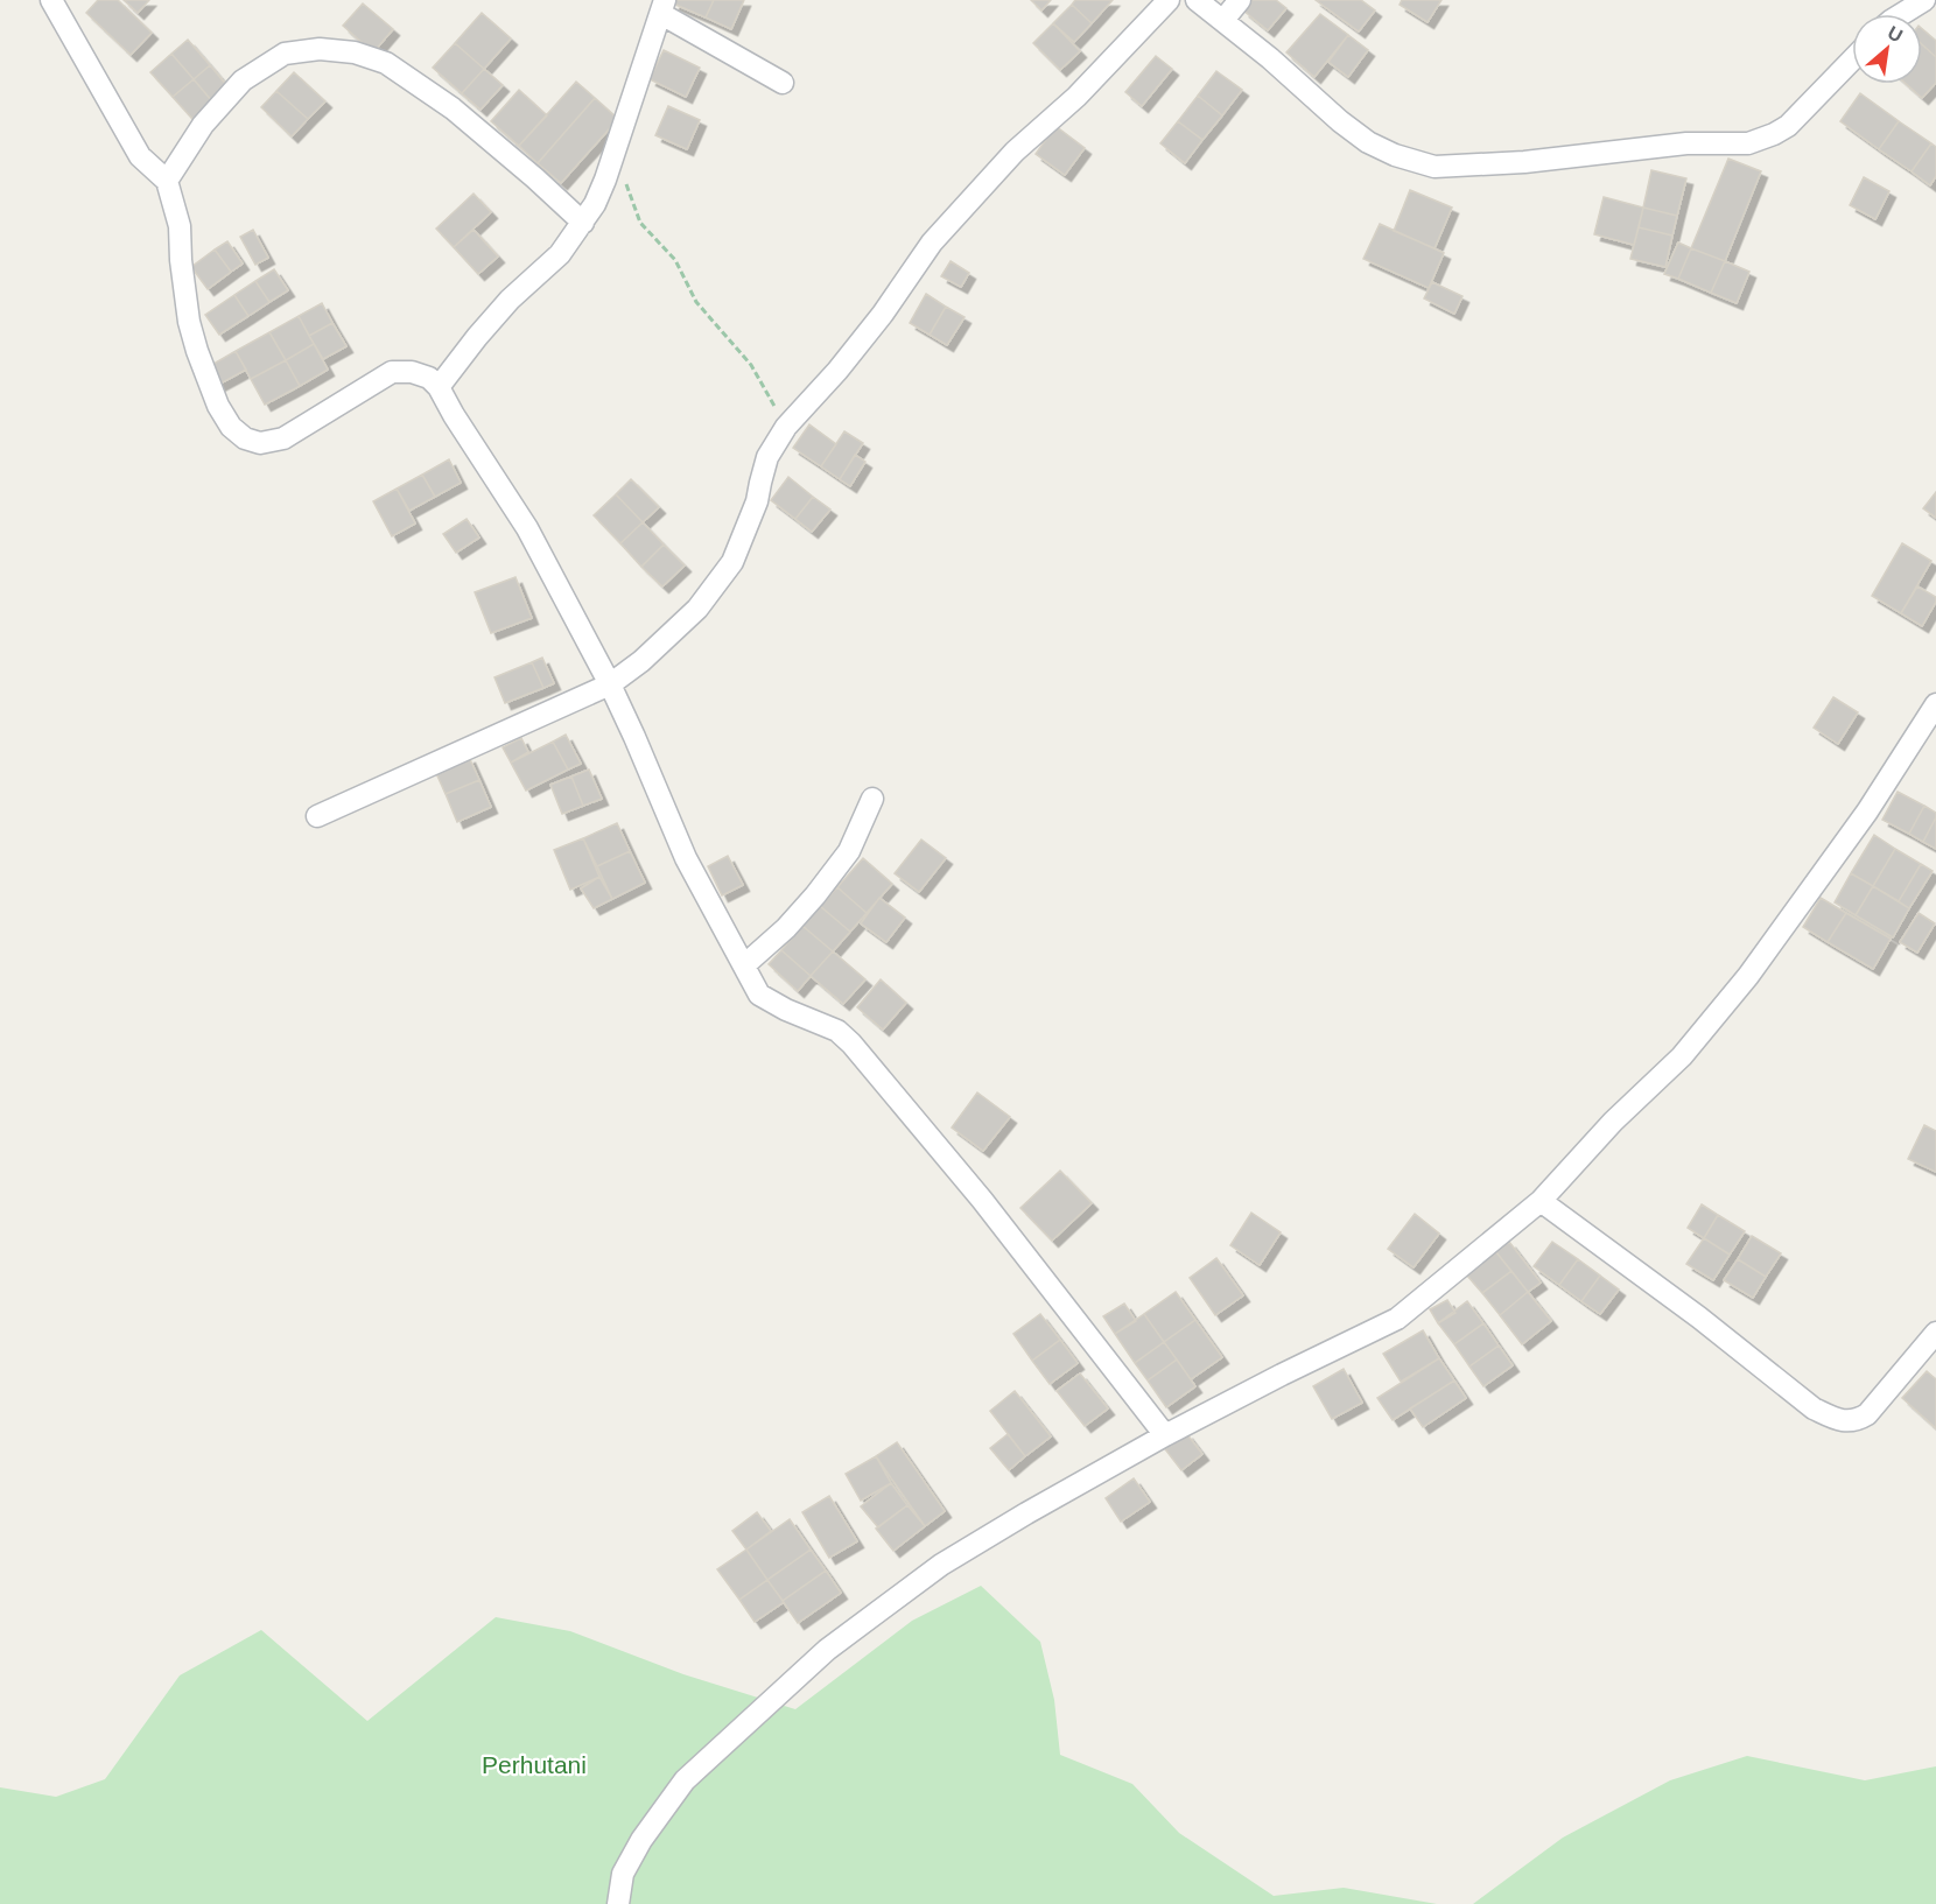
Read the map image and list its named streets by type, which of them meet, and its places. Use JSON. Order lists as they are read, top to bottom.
{
  "parks": ["Perhutani"],
  "north": "top right"
}
